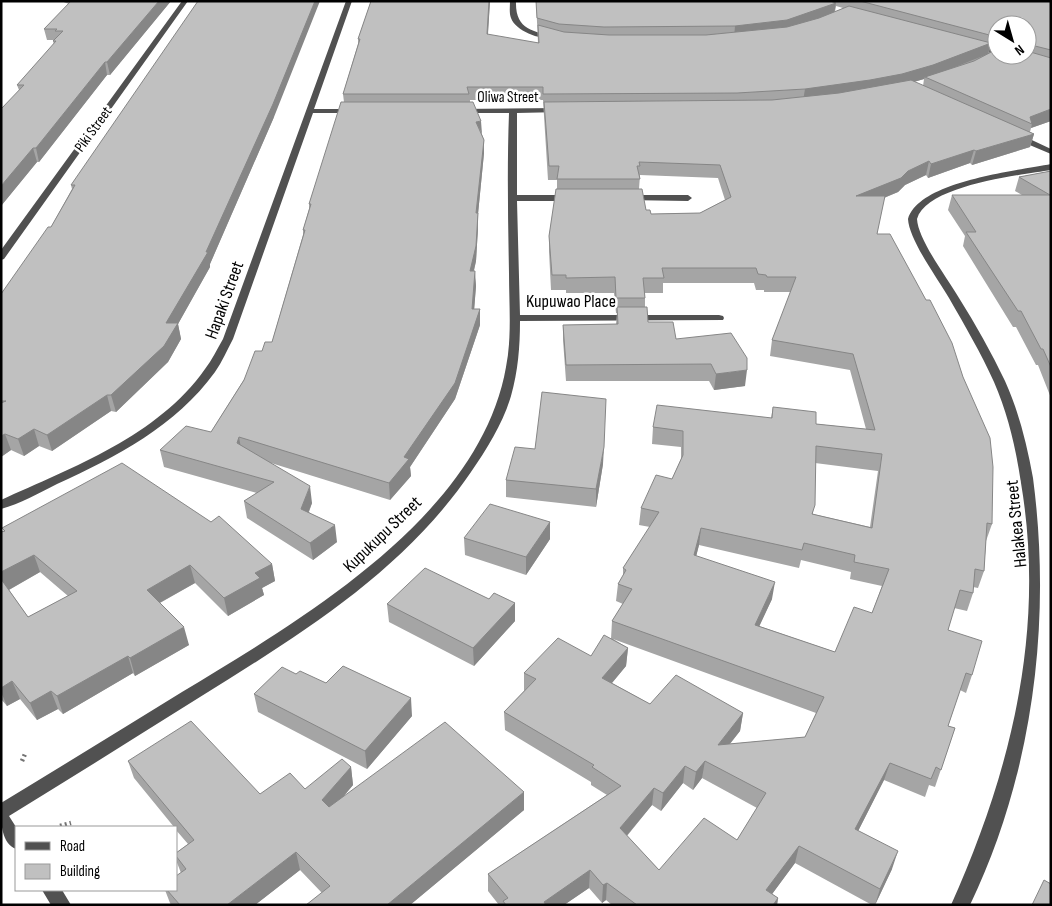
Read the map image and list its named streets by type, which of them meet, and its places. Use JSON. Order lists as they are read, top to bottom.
{
  "streets": {
    "street": [
      "Oliwa Street",
      "Piki Street",
      "Hapaki Street",
      "Kupuwao Place",
      "Halakea Street",
      "Kupukupu Street"
    ]
  },
  "crossings": [
    ["Oliwa Street", "Kupukupu Street"],
    ["Kupuwao Place", "Kupukupu Street"]
  ],
  "legend": ["Road", "Building"],
  "north": "bottom right"
}
